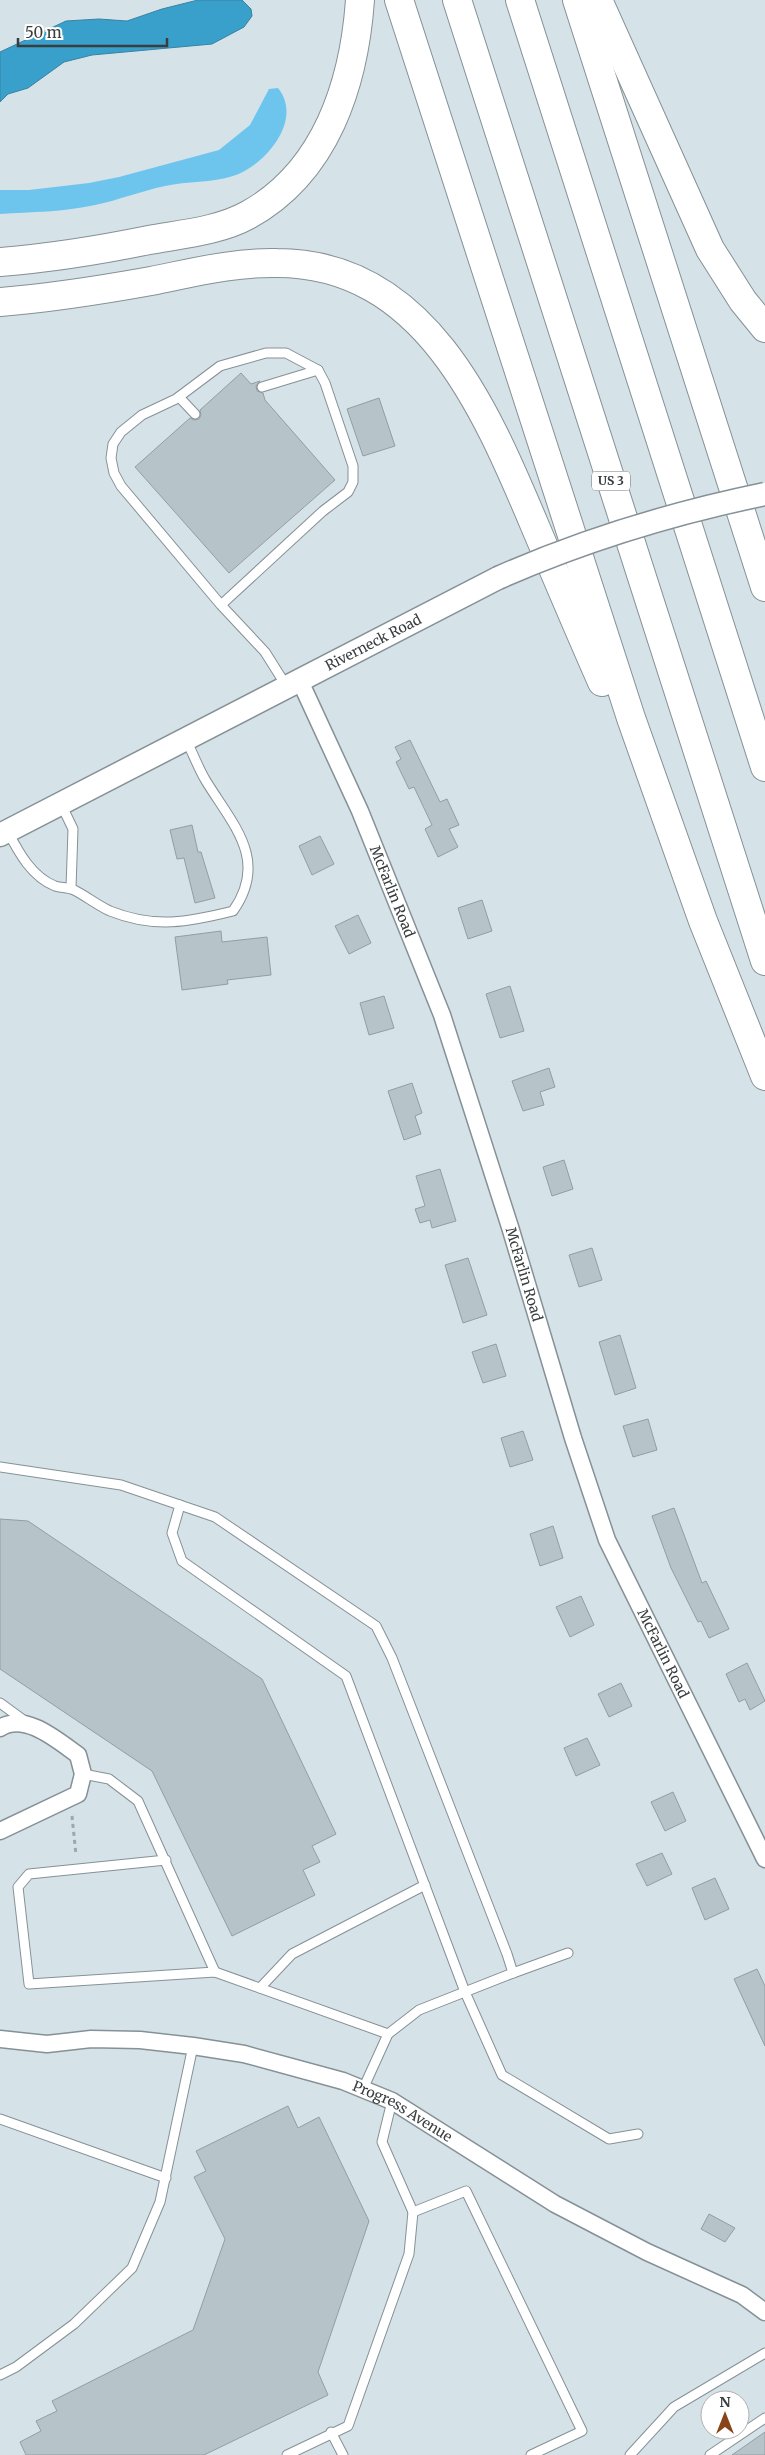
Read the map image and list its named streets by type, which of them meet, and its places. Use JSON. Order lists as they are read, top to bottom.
{
  "streets": {
    "highway": ["US 3"],
    "main road": ["Riverneck Road"],
    "street": ["McFarlin Road", "Progress Avenue"]
  },
  "crossings": [
    ["Riverneck Road", "McFarlin Road"]
  ],
  "scale_bar": "50 m",
  "north": "top"
}
